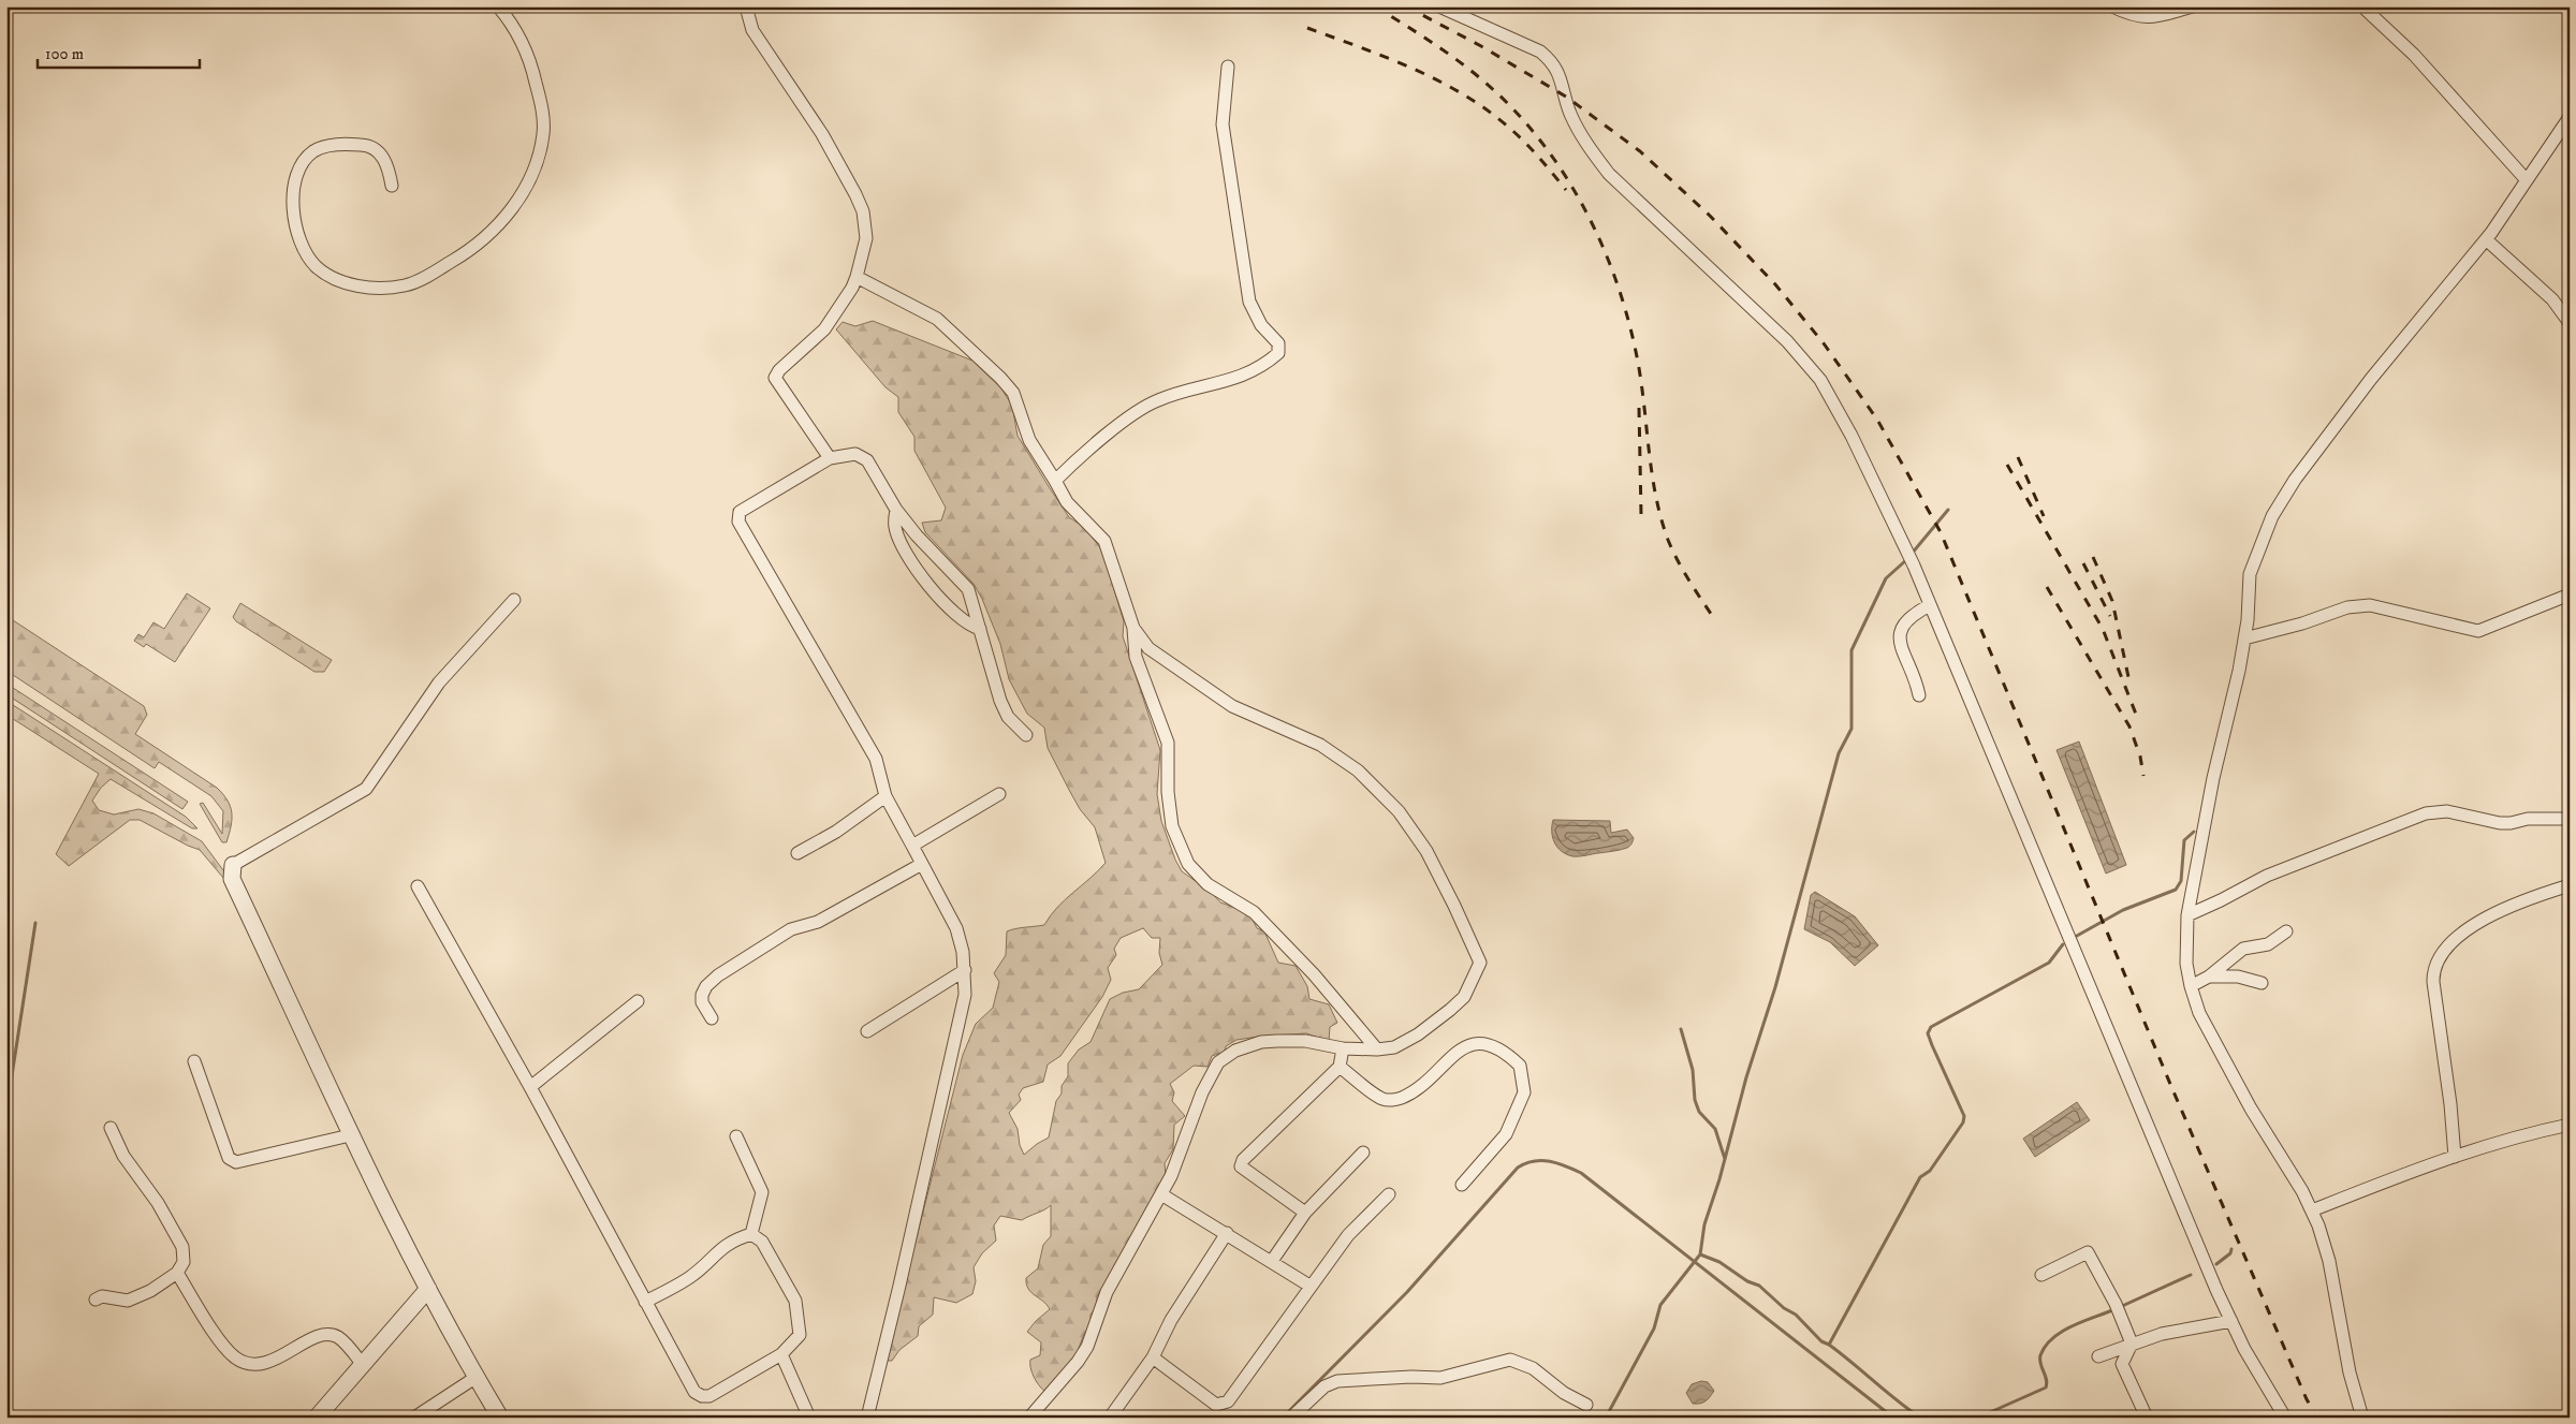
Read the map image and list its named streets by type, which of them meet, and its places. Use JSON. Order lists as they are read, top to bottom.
{
  "scale_bar": "100 m"
}
